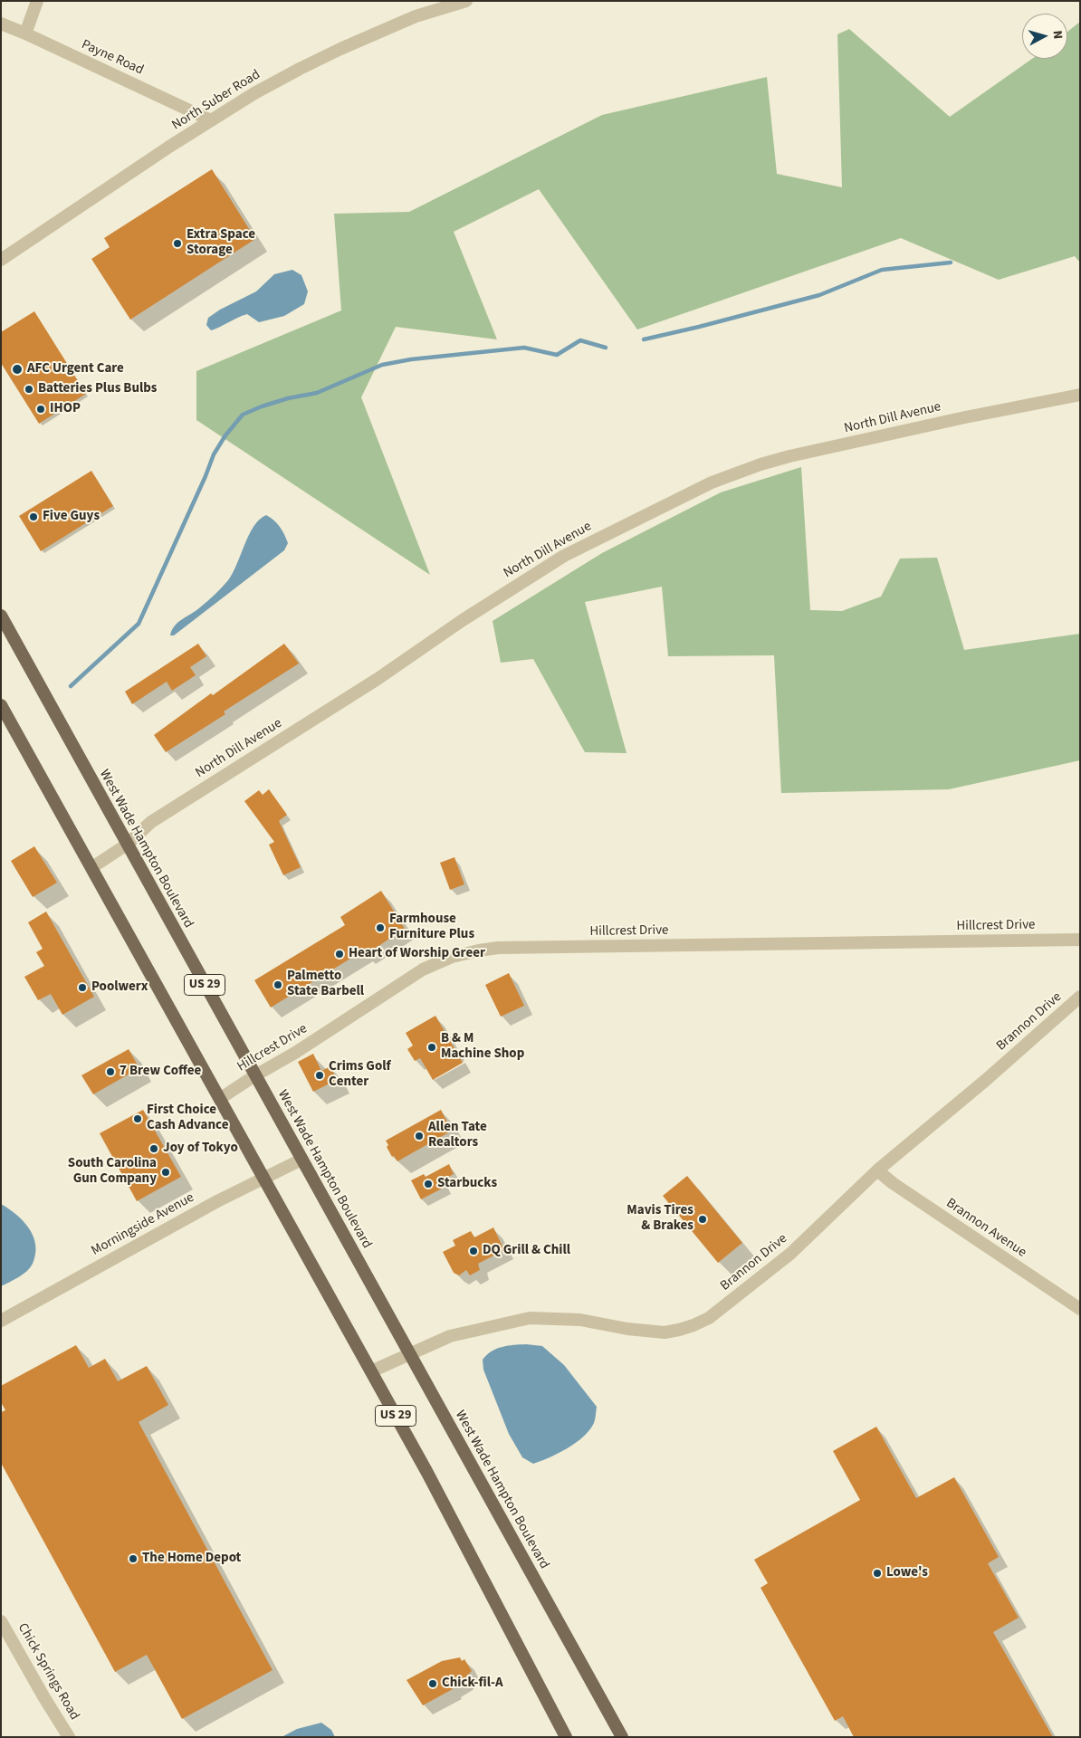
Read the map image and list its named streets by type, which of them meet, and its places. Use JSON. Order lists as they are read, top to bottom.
{
  "streets": {
    "main road": ["West Wade Hampton Boulevard", "US 29"],
    "street": [
      "Payne Road",
      "North Suber Road",
      "North Dill Avenue",
      "Hillcrest Drive",
      "Brannon Drive",
      "Morningside Avenue",
      "Brannon Avenue",
      "Chick Springs Road"
    ]
  },
  "crossings": [
    ["Payne Road", "North Suber Road"],
    ["North Dill Avenue", "West Wade Hampton Boulevard"],
    ["North Dill Avenue", "US 29"],
    ["West Wade Hampton Boulevard", "Hillcrest Drive"],
    ["West Wade Hampton Boulevard", "Brannon Drive"],
    ["West Wade Hampton Boulevard", "Morningside Avenue"],
    ["Hillcrest Drive", "US 29"],
    ["US 29", "Brannon Drive"],
    ["US 29", "Morningside Avenue"],
    ["Brannon Drive", "Brannon Avenue"]
  ],
  "places": [
    "Extra Space Storage",
    "AFC Urgent Care",
    "Batteries Plus Bulbs",
    "IHOP",
    "Five Guys",
    "Farmhouse Furniture Plus",
    "Heart of Worship Greer",
    "Palmetto State Barbell",
    "Poolwerx",
    "B & M Machine Shop",
    "7 Brew Coffee",
    "Crims Golf Center",
    "First Choice Cash Advance",
    "Allen Tate Realtors",
    "Joy of Tokyo",
    "South Carolina Gun Company",
    "Starbucks",
    "Mavis Tires & Brakes",
    "DQ Grill & Chill",
    "The Home Depot",
    "Lowe's",
    "Chick-fil-A"
  ],
  "north": "right"
}
